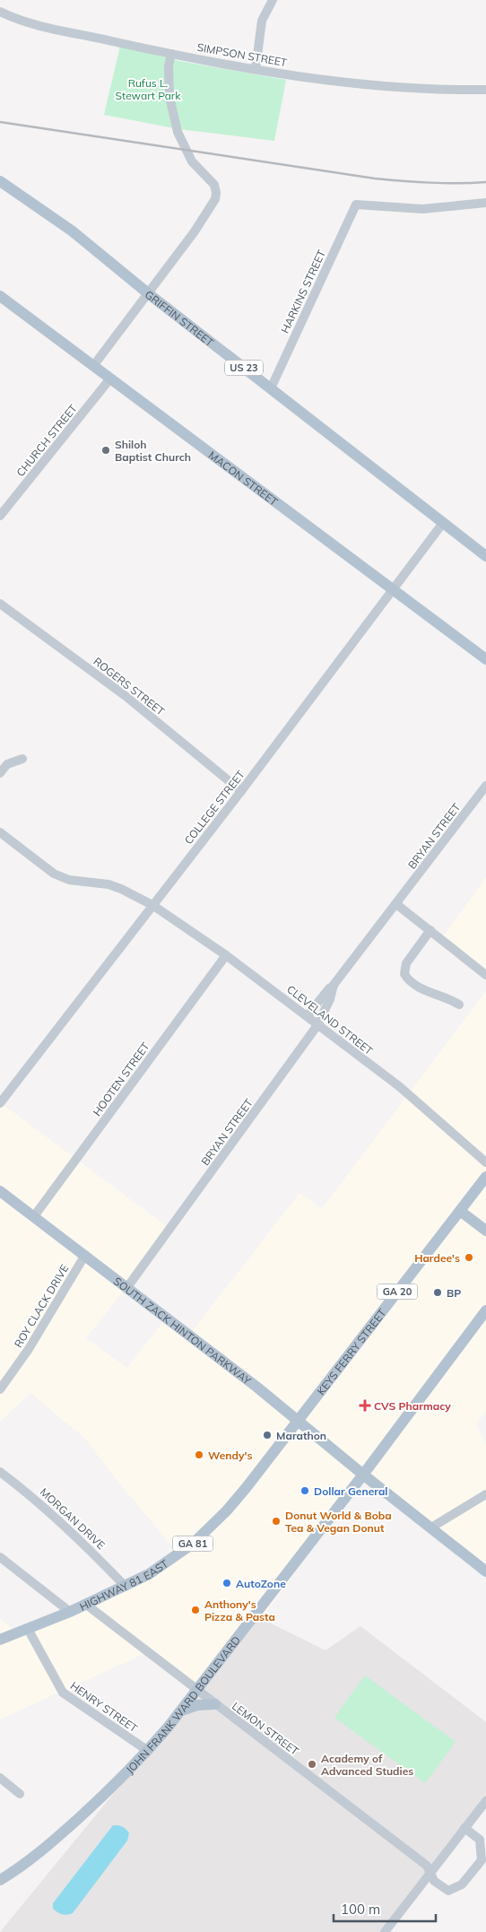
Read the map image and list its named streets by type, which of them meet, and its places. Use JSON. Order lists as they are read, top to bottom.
{
  "streets": {
    "main road": [
      "GRIFFIN STREET",
      "US 23",
      "MACON STREET",
      "GA 20",
      "SOUTH ZACK HINTON PARKWAY",
      "KEYS FERRY STREET",
      "GA 81",
      "HIGHWAY 81 EAST",
      "JOHN FRANK WARD BOULEVARD"
    ],
    "street": [
      "SIMPSON STREET",
      "HARKINS STREET",
      "CHURCH STREET",
      "ROGERS STREET",
      "COLLEGE STREET",
      "BRYAN STREET",
      "CLEVELAND STREET",
      "HOOTEN STREET",
      "ROY CLACK DRIVE",
      "MORGAN DRIVE",
      "HENRY STREET",
      "LEMON STREET"
    ]
  },
  "crossings": [
    ["HARKINS STREET", "GRIFFIN STREET"],
    ["GRIFFIN STREET", "COLLEGE STREET"],
    ["CHURCH STREET", "MACON STREET"],
    ["MACON STREET", "COLLEGE STREET"],
    ["ROGERS STREET", "COLLEGE STREET"],
    ["COLLEGE STREET", "CLEVELAND STREET"],
    ["BRYAN STREET", "CLEVELAND STREET"],
    ["BRYAN STREET", "SOUTH ZACK HINTON PARKWAY"],
    ["CLEVELAND STREET", "HOOTEN STREET"],
    ["HOOTEN STREET", "SOUTH ZACK HINTON PARKWAY"],
    ["ROY CLACK DRIVE", "SOUTH ZACK HINTON PARKWAY"],
    ["SOUTH ZACK HINTON PARKWAY", "KEYS FERRY STREET"],
    ["SOUTH ZACK HINTON PARKWAY", "HIGHWAY 81 EAST"],
    ["SOUTH ZACK HINTON PARKWAY", "JOHN FRANK WARD BOULEVARD"],
    ["KEYS FERRY STREET", "HIGHWAY 81 EAST"],
    ["MORGAN DRIVE", "HIGHWAY 81 EAST"],
    ["HIGHWAY 81 EAST", "HENRY STREET"],
    ["HIGHWAY 81 EAST", "LEMON STREET"],
    ["JOHN FRANK WARD BOULEVARD", "HENRY STREET"],
    ["JOHN FRANK WARD BOULEVARD", "LEMON STREET"]
  ],
  "parks": ["Rufus L. Stewart Park"],
  "places": {
    "other": [
      "Shiloh Baptist Church",
      "Hardee's",
      "BP",
      "Marathon",
      "Wendy's",
      "Dollar General",
      "Donut World & Boba Tea & Vegan Donut",
      "AutoZone",
      "Anthony's Pizza & Pasta",
      "Academy of Advanced Studies"
    ],
    "health": ["CVS Pharmacy"]
  },
  "scale_bar": "100 m"
}
